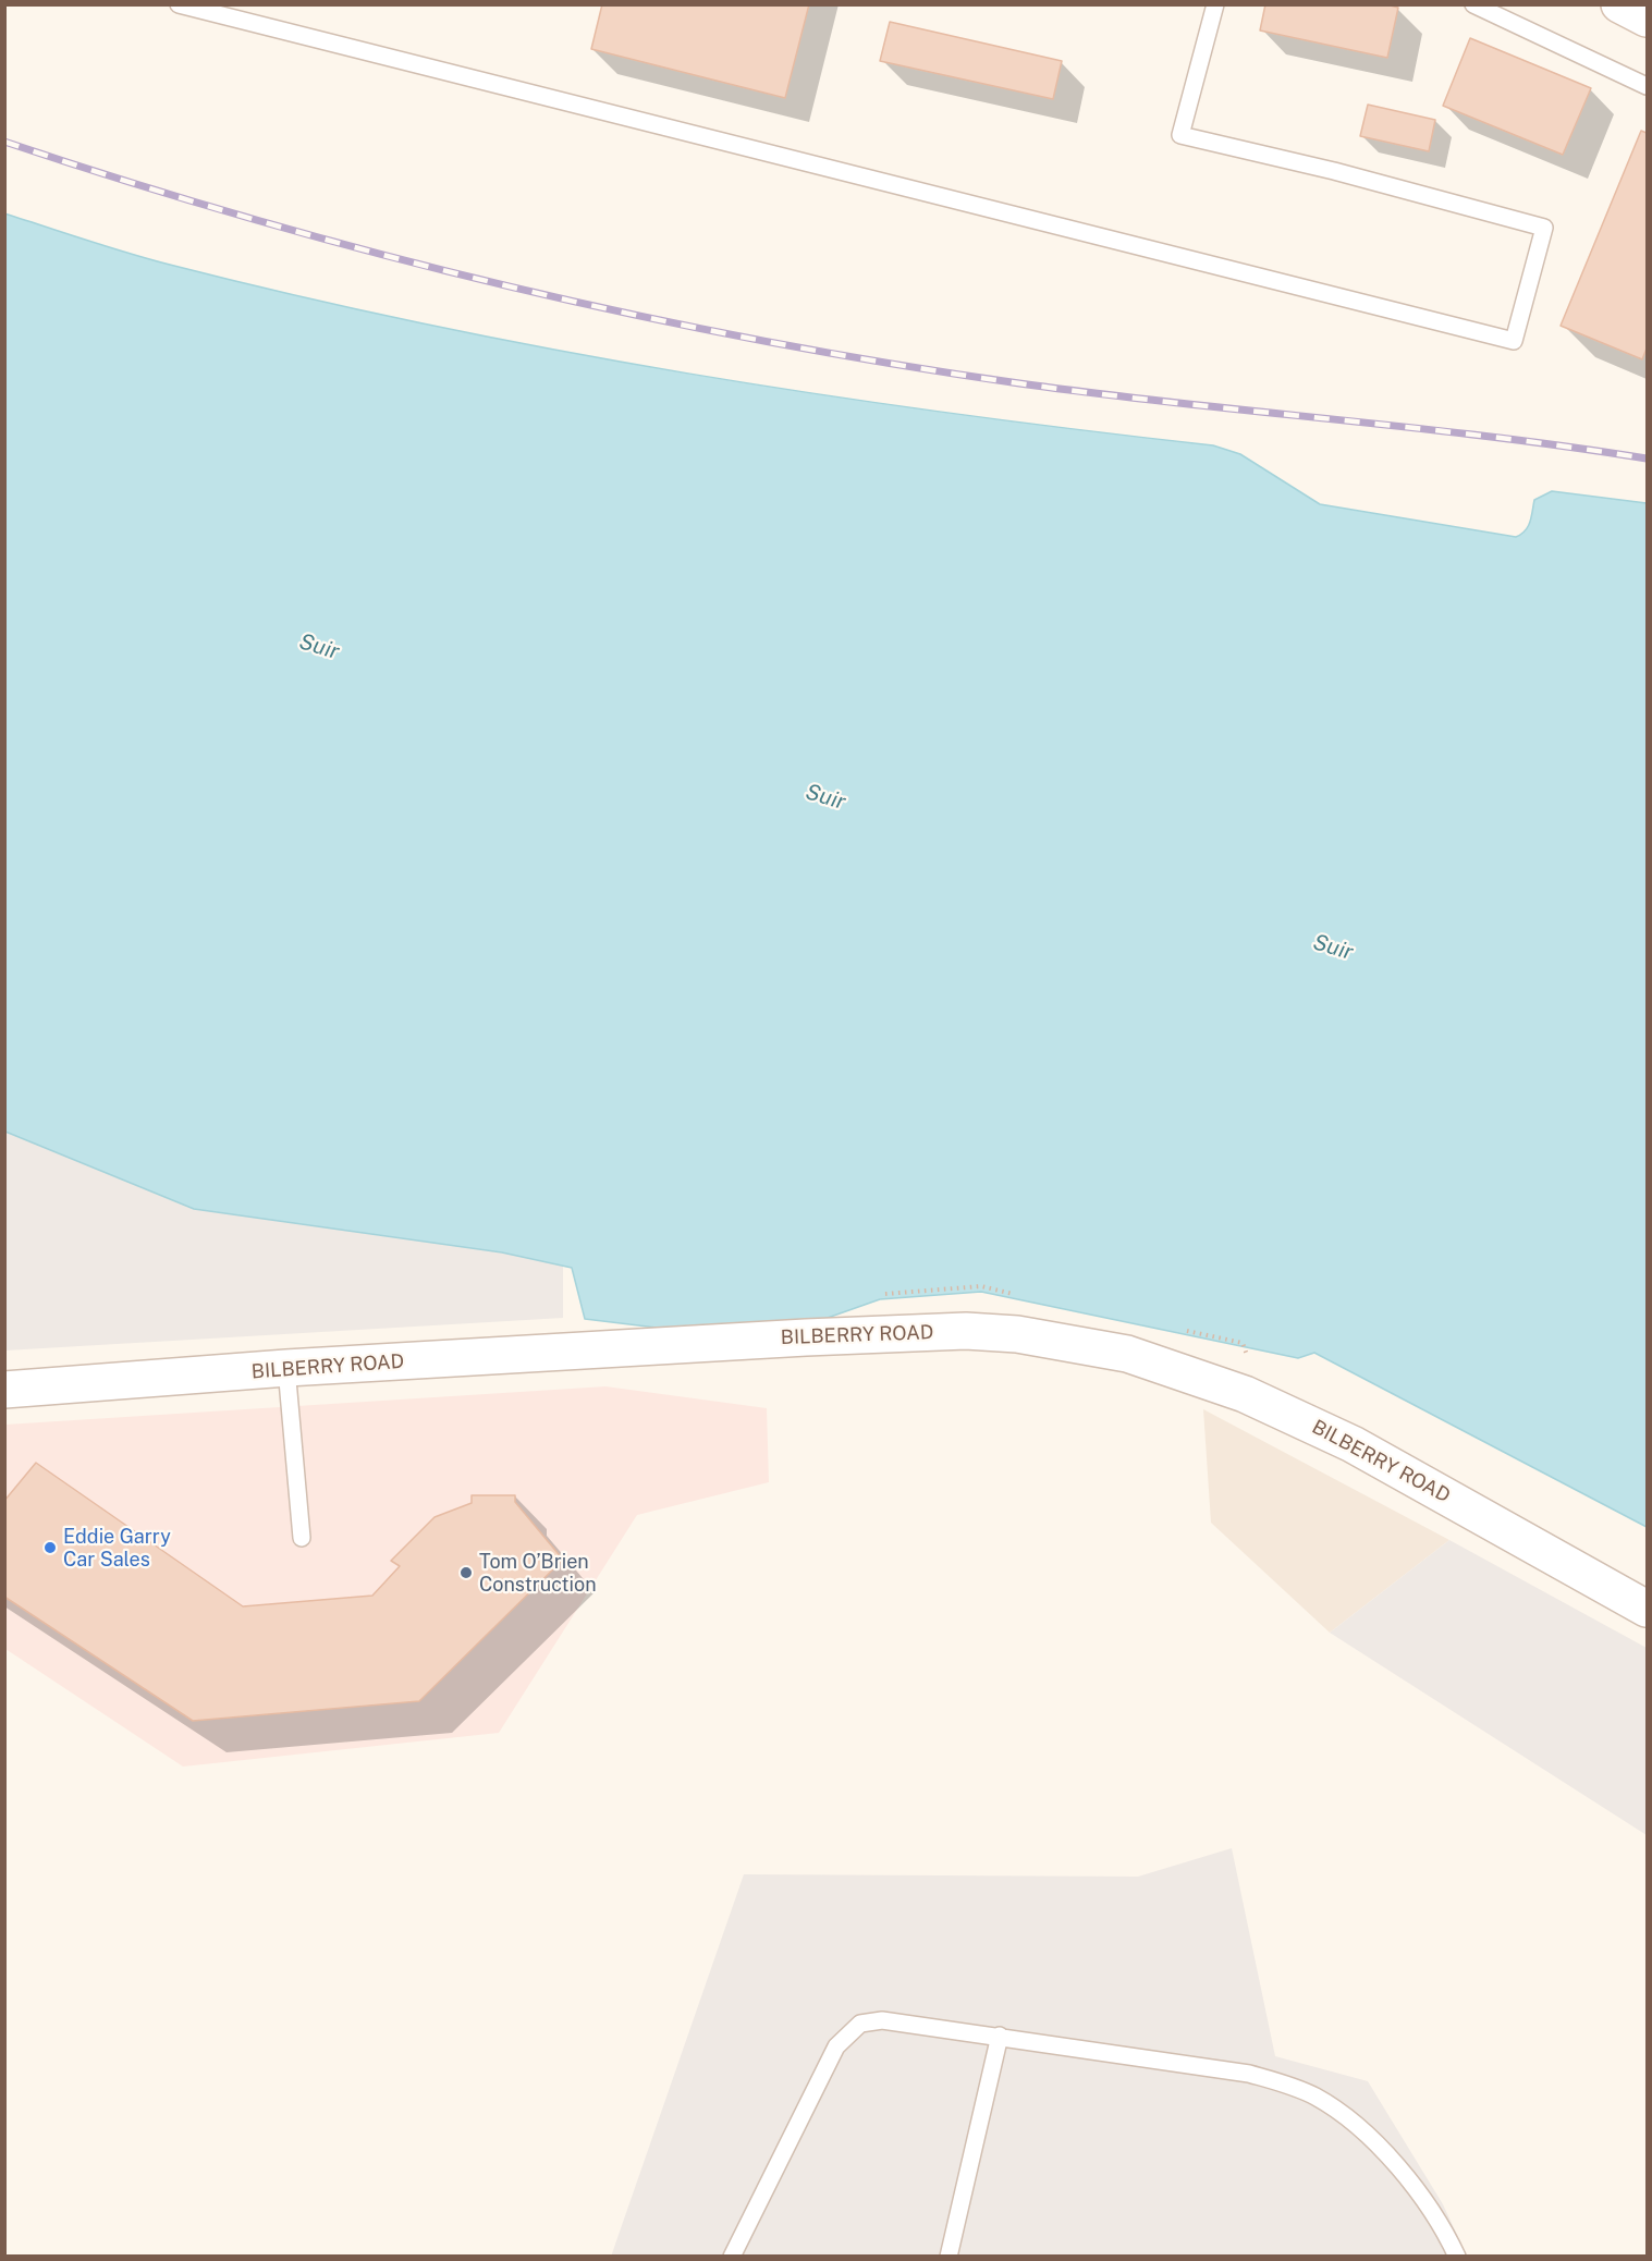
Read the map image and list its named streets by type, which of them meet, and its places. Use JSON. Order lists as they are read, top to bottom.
{
  "streets": {
    "street": ["BILBERRY ROAD"]
  },
  "water": ["Suir"],
  "places": ["Eddie Garry Car Sales", "Tom O’Brien Construction"]
}
